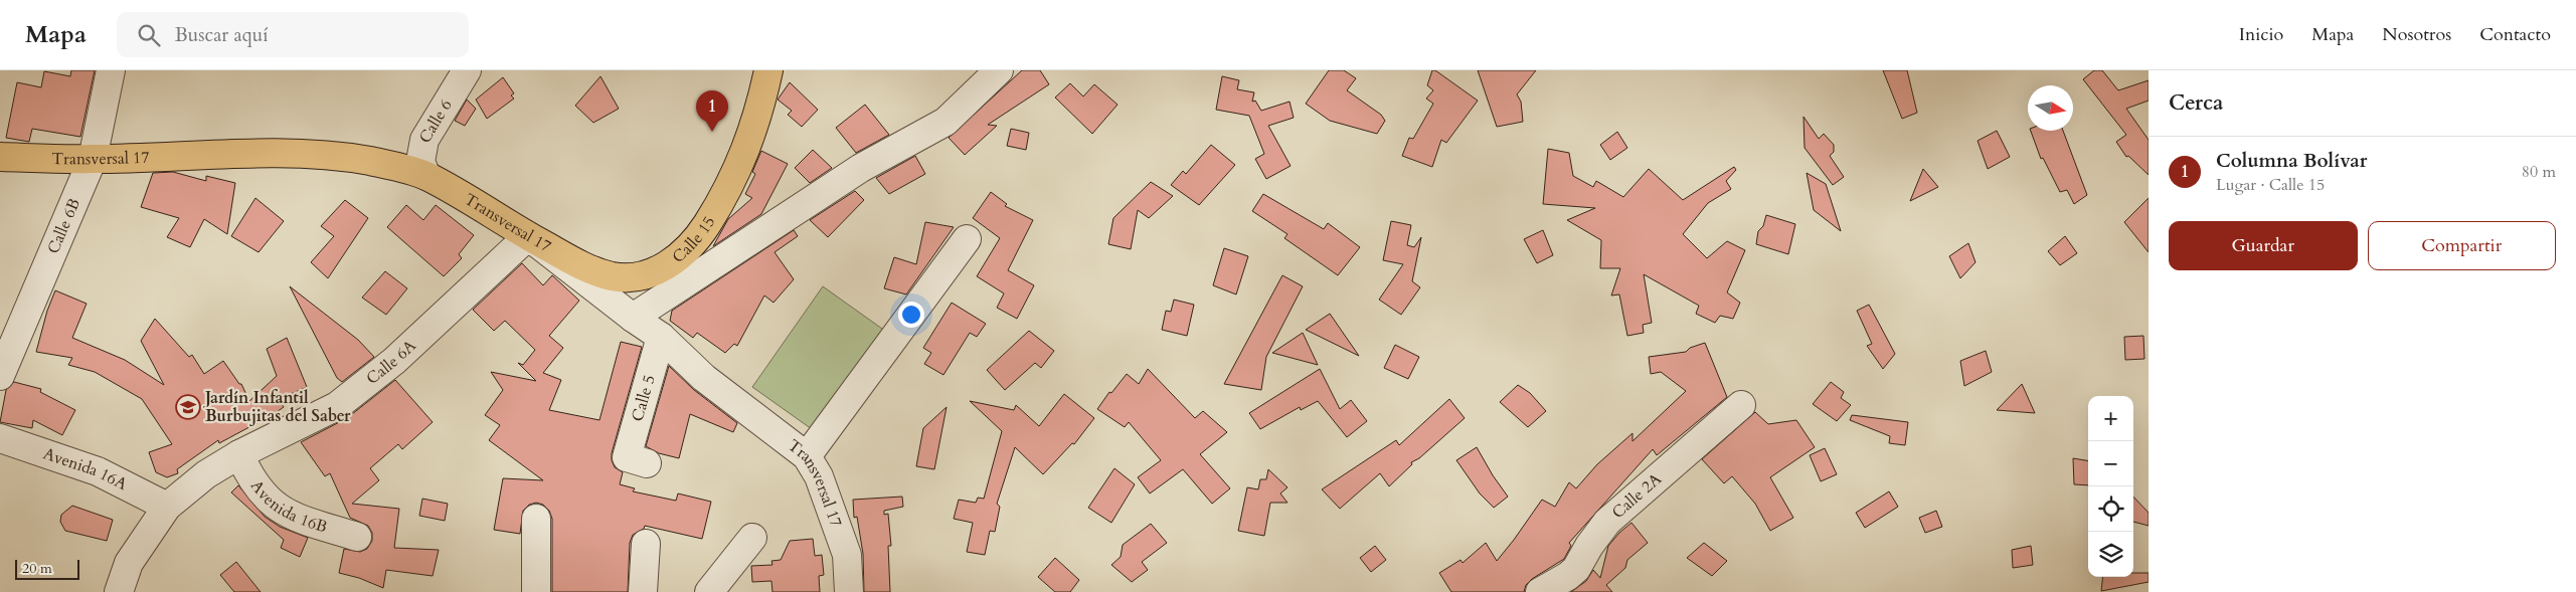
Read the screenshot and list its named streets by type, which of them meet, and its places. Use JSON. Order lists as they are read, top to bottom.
{
  "streets": {
    "main road": ["Transversal 17", "Calle 15"],
    "street": [
      "Calle 6",
      "Calle 6B",
      "Calle 6A",
      "Calle 5",
      "Avenida 16A",
      "Calle 2A",
      "Avenida 16B"
    ]
  },
  "crossings": [
    ["Calle 6", "Transversal 17"],
    ["Transversal 17", "Calle 6B"],
    ["Transversal 17", "Calle 15"],
    ["Transversal 17", "Calle 6A"],
    ["Transversal 17", "Calle 5"],
    ["Calle 15", "Calle 6A"],
    ["Calle 6A", "Avenida 16A"],
    ["Calle 6A", "Avenida 16B"]
  ],
  "places": {
    "school or university": ["Jardín Infantil Burbujitas del Saber"]
  },
  "scale_bar": "20 m",
  "north": "right",
  "page": {
    "header": "Mapa",
    "search": "Buscar aquí",
    "nav": [
      "Inicio",
      "Mapa",
      "Nosotros",
      "Contacto"
    ],
    "heading": "Cerca",
    "pins": "1",
    "list": [
      {
        "mark": "1",
        "name": "Columna Bolívar",
        "note": "Lugar · Calle 15",
        "value": "80 m"
      }
    ],
    "buttons": ["Guardar", "Compartir"],
    "map_buttons": ["+", "−"],
    "scale": "20 m"
  }
}
